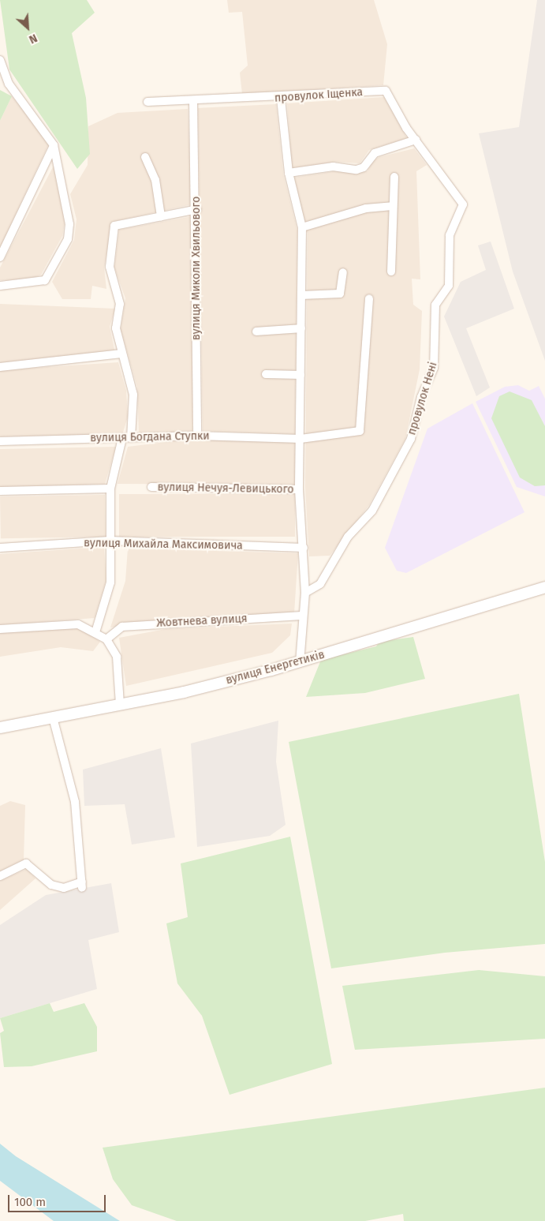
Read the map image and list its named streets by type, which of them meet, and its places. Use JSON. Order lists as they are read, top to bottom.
{
  "streets": {
    "main road": ["вулиця Енергетиків"],
    "street": [
      "провулок Іщенка",
      "вулиця Миколи Хвильового",
      "провулок Нені",
      "вулиця Богдана Ступки",
      "вулиця Нечуя-Левицького",
      "вулиця Михайла Максимовича",
      "Жовтнева вулиця"
    ]
  },
  "crossings": [
    ["провулок Іщенка", "вулиця Миколи Хвильового"],
    ["провулок Іщенка", "провулок Нені"],
    ["вулиця Миколи Хвильового", "вулиця Богдана Ступки"]
  ],
  "scale_bar": "100 m",
  "north": "bottom right"
}
